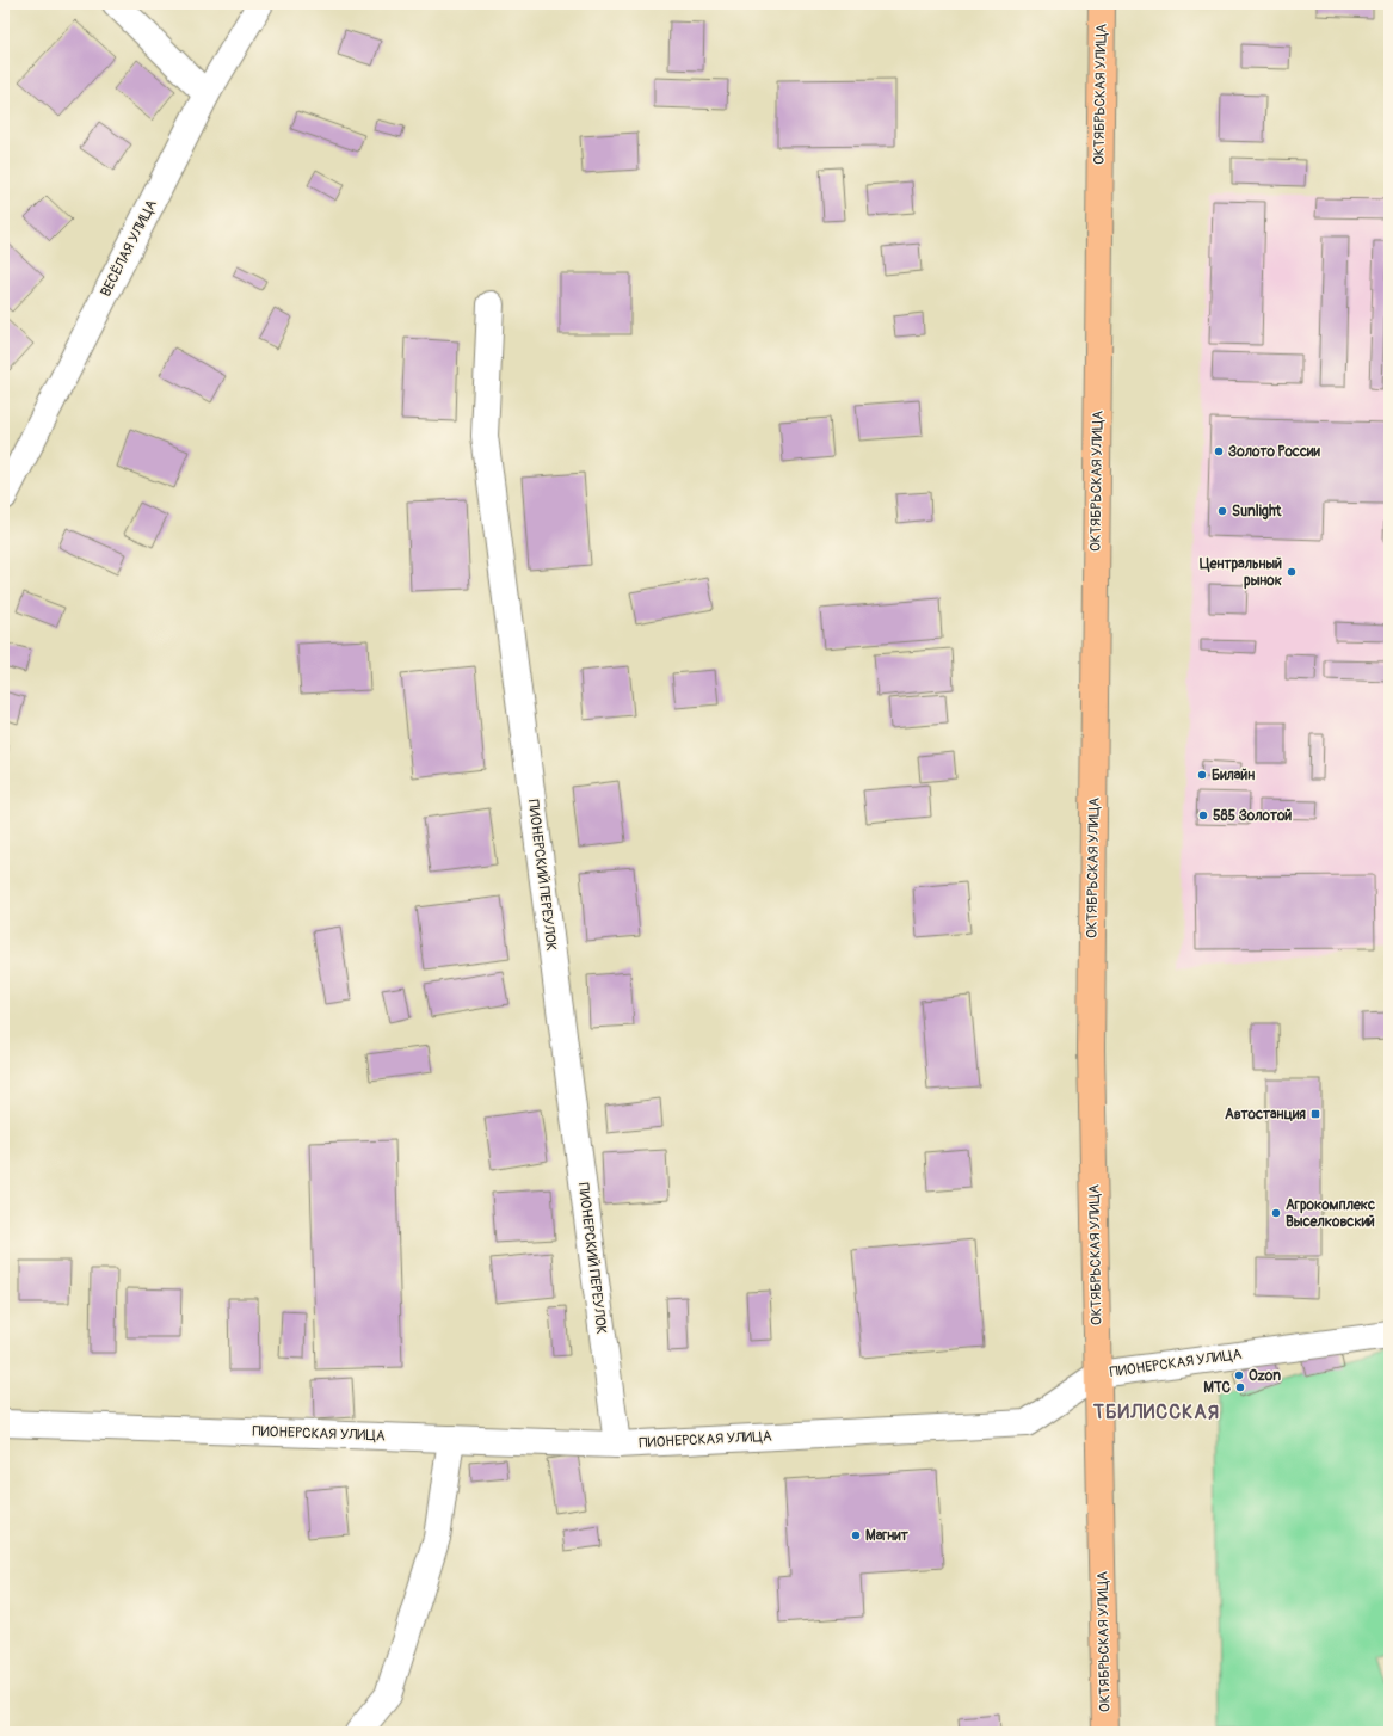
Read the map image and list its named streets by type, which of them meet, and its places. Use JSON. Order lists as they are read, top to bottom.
{
  "streets": {
    "main road": ["ОКТЯБРЬСКАЯ УЛИЦА"],
    "street": ["ВЕСЁЛАЯ УЛИЦА", "ПИОНЕРСКИЙ ПЕРЕУЛОК", "ПИОНЕРСКАЯ УЛИЦА"]
  },
  "crossings": [
    ["ОКТЯБРЬСКАЯ УЛИЦА", "ПИОНЕРСКАЯ УЛИЦА"],
    ["ПИОНЕРСКИЙ ПЕРЕУЛОК", "ПИОНЕРСКАЯ УЛИЦА"]
  ],
  "districts": ["ТБИЛИССКАЯ"],
  "places": {
    "other": [
      "Золото России",
      "Sunlight",
      "Центральный рынок",
      "Билайн",
      "585 Золотой",
      "Агрокомплекс Выселковский",
      "Ozon",
      "МТС",
      "Магнит"
    ],
    "transit": ["Автостанция"]
  }
}
